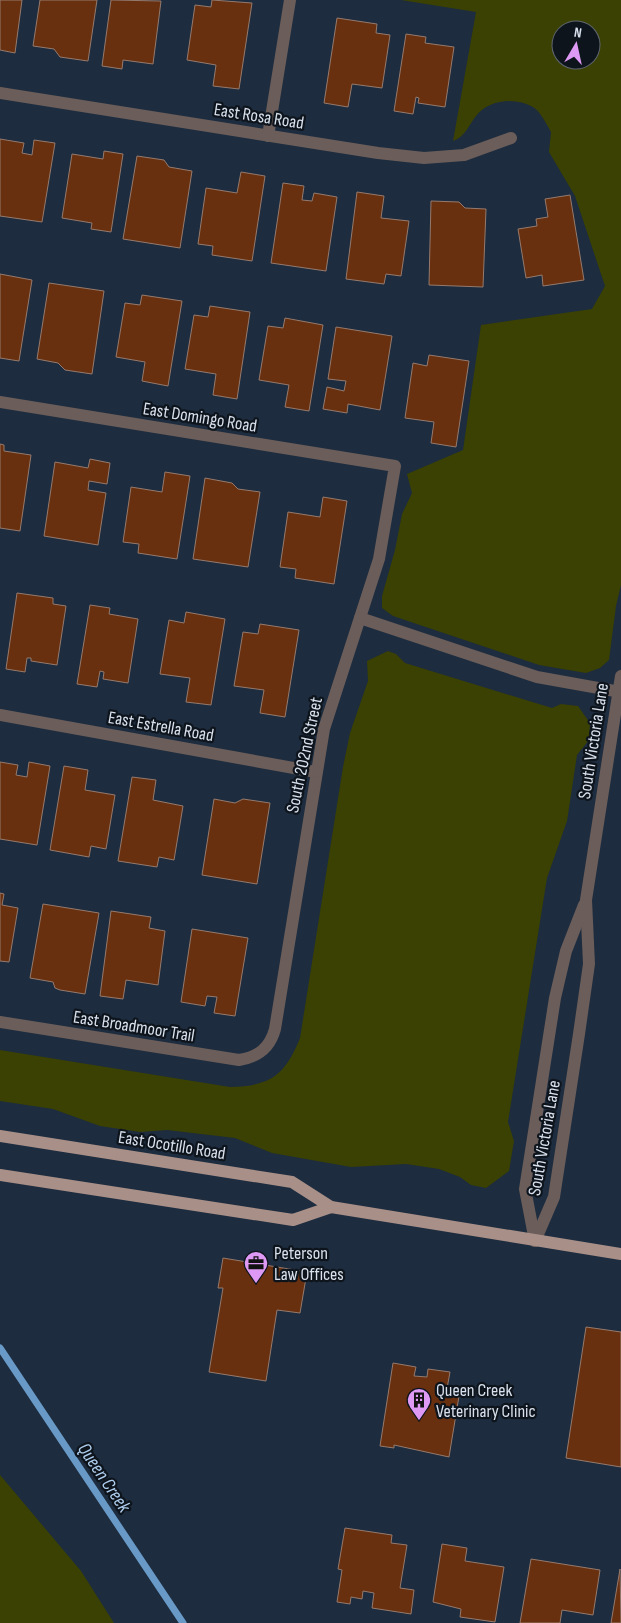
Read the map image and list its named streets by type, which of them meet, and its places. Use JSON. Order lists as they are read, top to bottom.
{
  "streets": {
    "main road": ["East Ocotillo Road"],
    "street": [
      "East Rosa Road",
      "East Domingo Road",
      "East Estrella Road",
      "South Victoria Lane",
      "South 202nd Street",
      "East Broadmoor Trail"
    ]
  },
  "crossings": [
    ["East Domingo Road", "South 202nd Street"],
    ["East Estrella Road", "South 202nd Street"],
    ["South Victoria Lane", "East Ocotillo Road"],
    ["South 202nd Street", "East Broadmoor Trail"]
  ],
  "water": ["Queen Creek"],
  "places": {
    "office": ["Peterson Law Offices"],
    "building": ["Queen Creek Veterinary Clinic"]
  },
  "north": "top"
}
